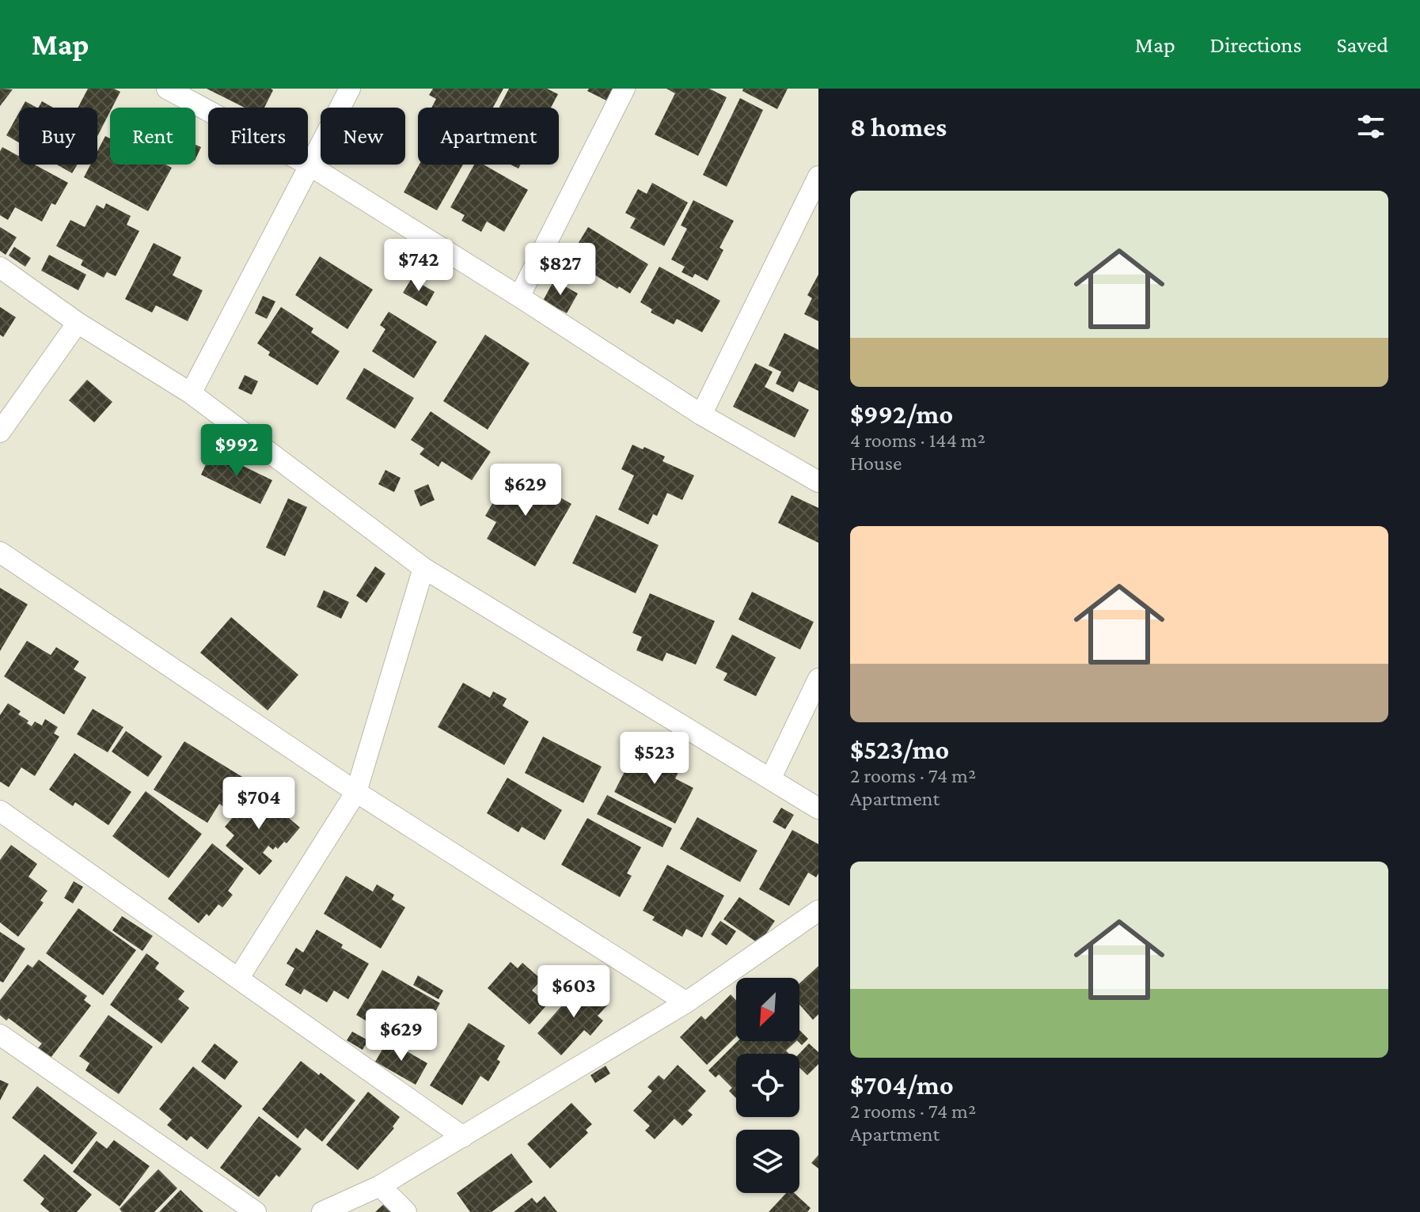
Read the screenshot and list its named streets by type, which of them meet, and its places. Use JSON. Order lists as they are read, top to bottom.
{
  "north": "bottom left",
  "page": {
    "header": "Map",
    "nav": ["Map", "Directions", "Saved"],
    "heading": "8 homes",
    "chip": [
      "Buy",
      "Rent",
      "Filters",
      "New",
      "Apartment"
    ],
    "list": [
      {
        "name": "$992/mo",
        "note": "4 rooms · 144 m² · House"
      },
      {
        "name": "$523/mo",
        "note": "2 rooms · 74 m² · Apartment"
      },
      {
        "name": "$704/mo",
        "note": "2 rooms · 74 m² · Apartment"
      }
    ],
    "price": [
      "$742",
      "$827",
      "$992",
      "$629",
      "$523",
      "$704",
      "$603",
      "$629"
    ]
  }
}
